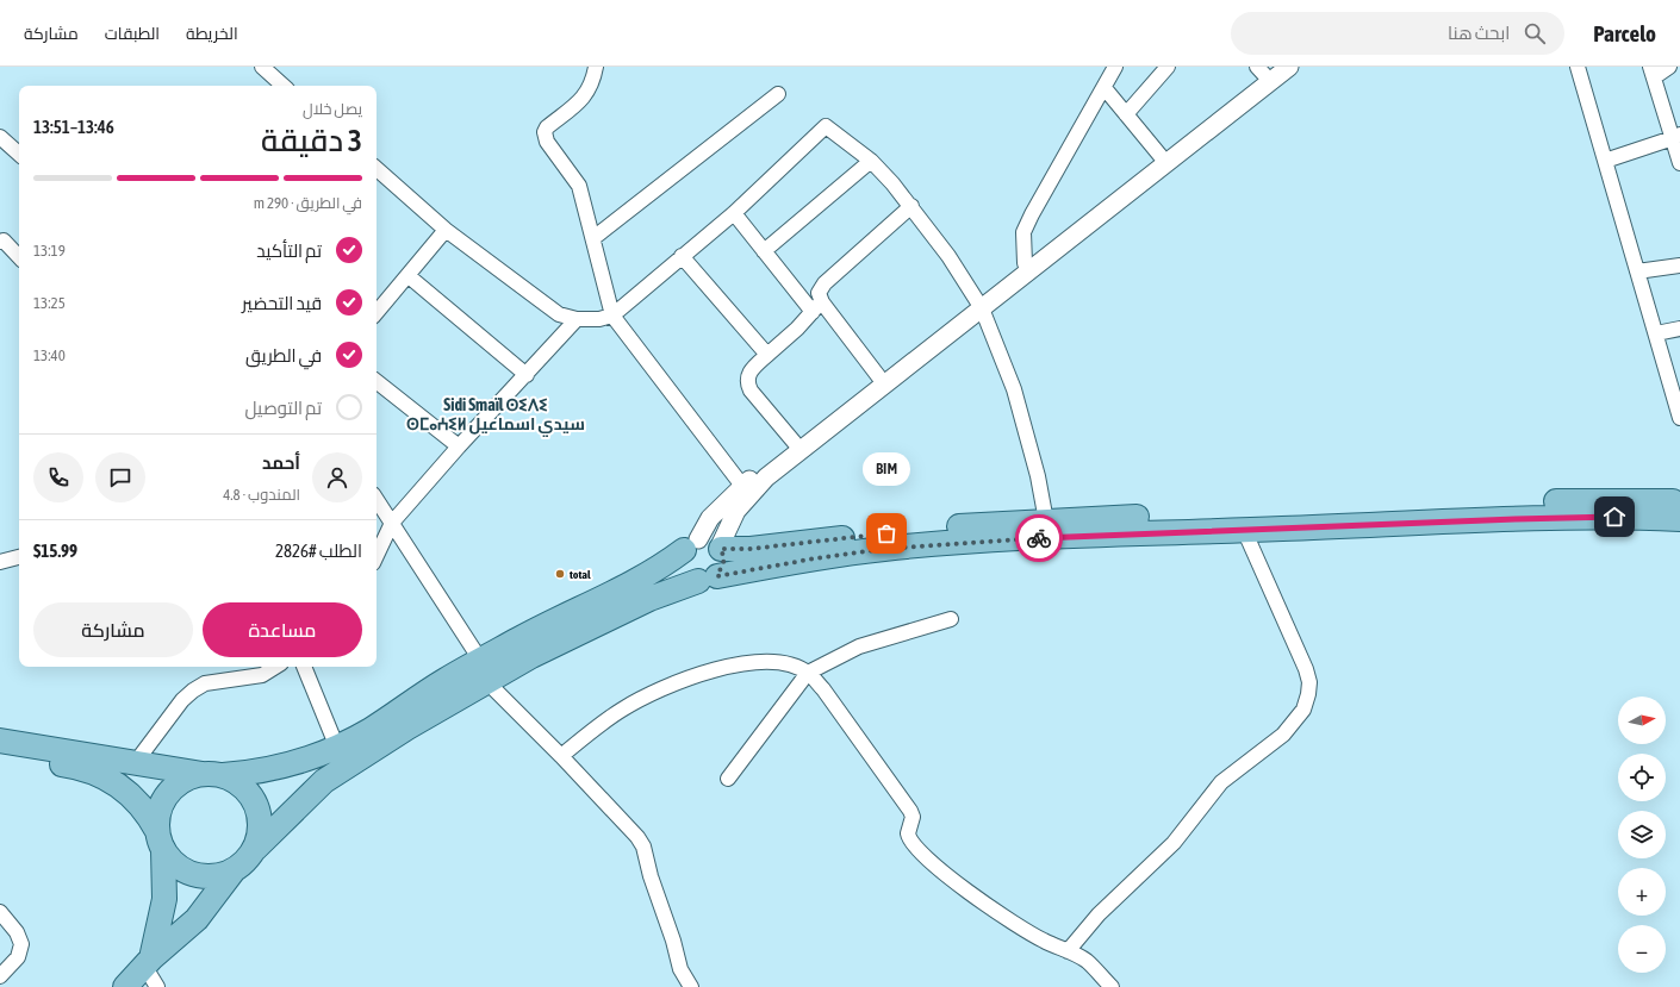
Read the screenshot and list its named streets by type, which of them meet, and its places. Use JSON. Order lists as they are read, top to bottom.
{
  "districts": ["Sidi Smaïl ⵙⵉⴷⵉ ⵙⵎⴰⵄⵉⵍ سيدي اسماعيل"],
  "places": ["BIM", "total"],
  "north": "right",
  "page": {
    "header": "Parcelo",
    "search": "ابحث هنا",
    "nav": ["الخريطة", "الطبقات", "مشاركة"],
    "heading": ["3 دقيقة", "يصل خلال", "13:46–13:51"],
    "panel": [
      "أحمد",
      "المندوب · 4.8",
      "الطلب #2826",
      "$15.99"
    ],
    "bar": "في الطريق · 290 m",
    "list": [
      ["تم التأكيد", "13:19"],
      ["قيد التحضير", "13:25"],
      ["في الطريق", "13:40"],
      "تم التوصيل"
    ],
    "bubble": "BIM",
    "buttons": ["مساعدة", "مشاركة"],
    "map_buttons": ["+", "−"]
  }
}
